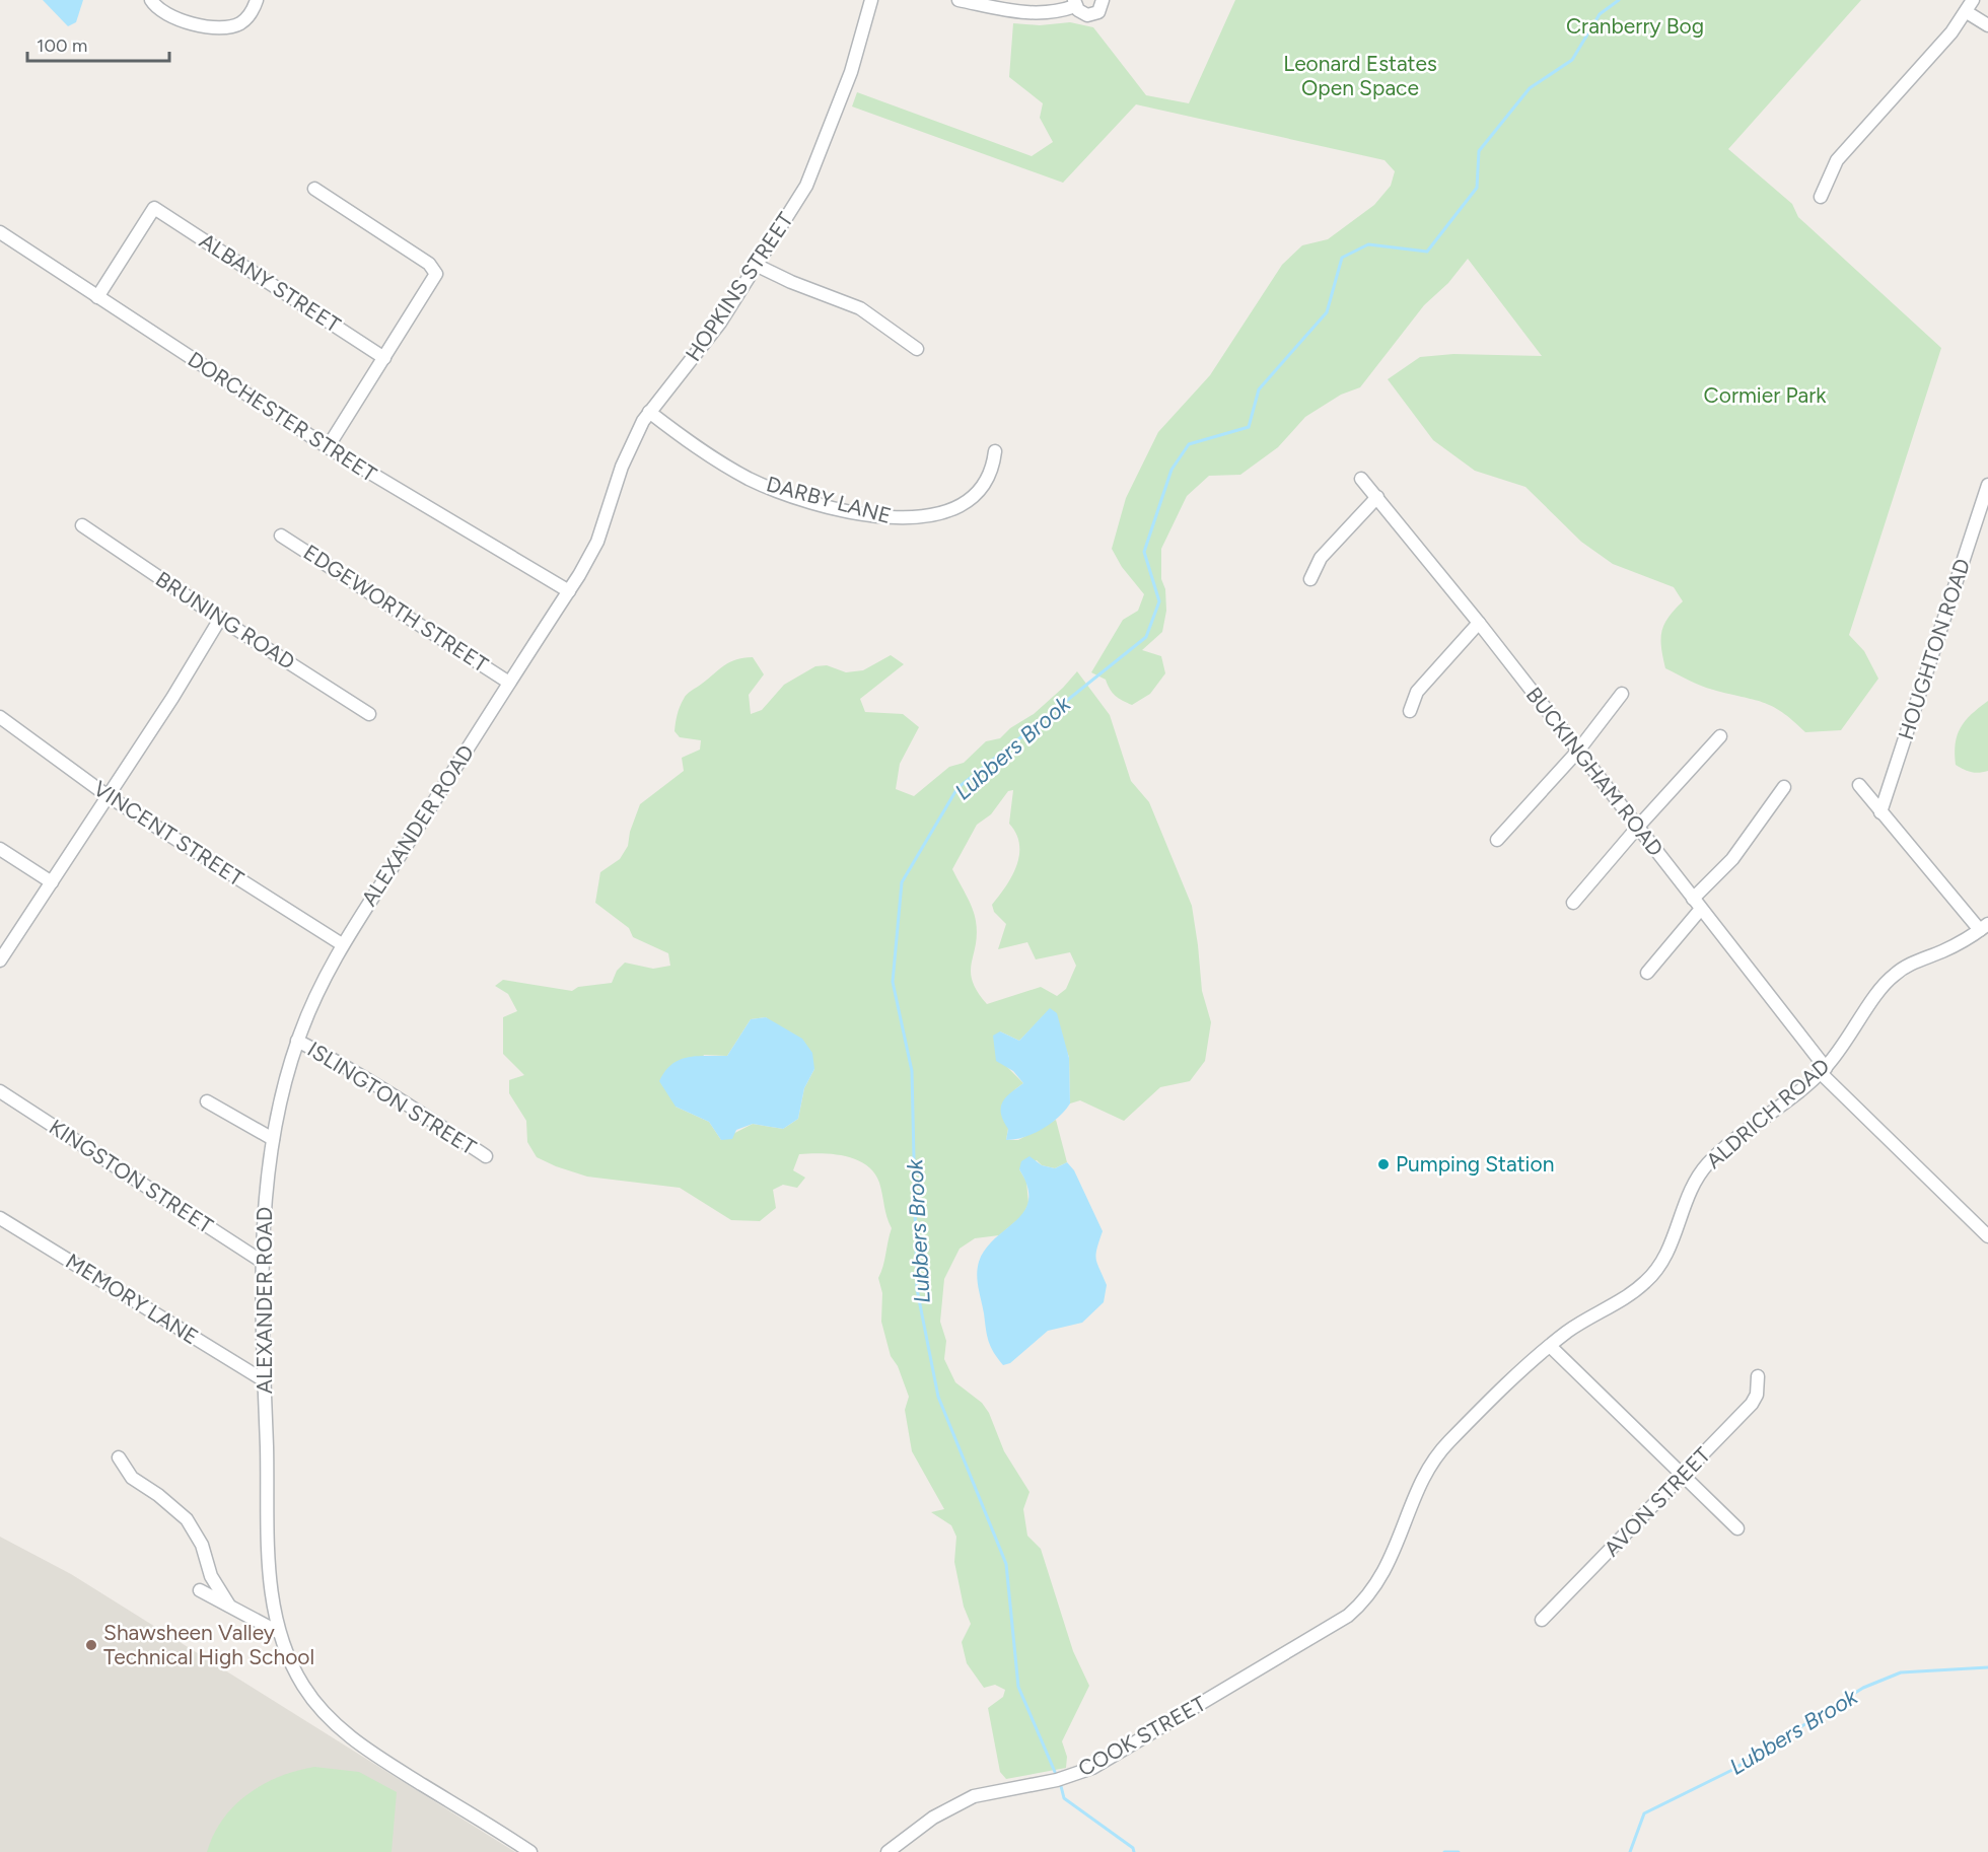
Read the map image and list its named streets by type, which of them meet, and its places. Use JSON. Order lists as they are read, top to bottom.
{
  "streets": {
    "street": [
      "ALBANY STREET",
      "HOPKINS STREET",
      "DORCHESTER STREET",
      "DARBY LANE",
      "EDGEWORTH STREET",
      "BRUNING ROAD",
      "HOUGHTON ROAD",
      "BUCKINGHAM ROAD",
      "ALEXANDER ROAD",
      "VINCENT STREET",
      "ISLINGTON STREET",
      "ALDRICH ROAD",
      "KINGSTON STREET",
      "MEMORY LANE",
      "AVON STREET",
      "COOK STREET"
    ]
  },
  "crossings": [
    ["ALBANY STREET", "DORCHESTER STREET"],
    ["HOPKINS STREET", "DARBY LANE"],
    ["HOPKINS STREET", "ALEXANDER ROAD"],
    ["DORCHESTER STREET", "ALEXANDER ROAD"],
    ["EDGEWORTH STREET", "ALEXANDER ROAD"],
    ["BUCKINGHAM ROAD", "ALDRICH ROAD"],
    ["ALEXANDER ROAD", "VINCENT STREET"],
    ["ALEXANDER ROAD", "ISLINGTON STREET"],
    ["ALEXANDER ROAD", "KINGSTON STREET"],
    ["ALEXANDER ROAD", "MEMORY LANE"],
    ["ALDRICH ROAD", "COOK STREET"]
  ],
  "water": ["Lubbers Brook"],
  "parks": ["Cranberry Bog", "Leonard Estates Open Space", "Cormier Park"],
  "places": ["Pumping Station", "Shawsheen Valley Technical High School"],
  "scale_bar": "100 m"
}
